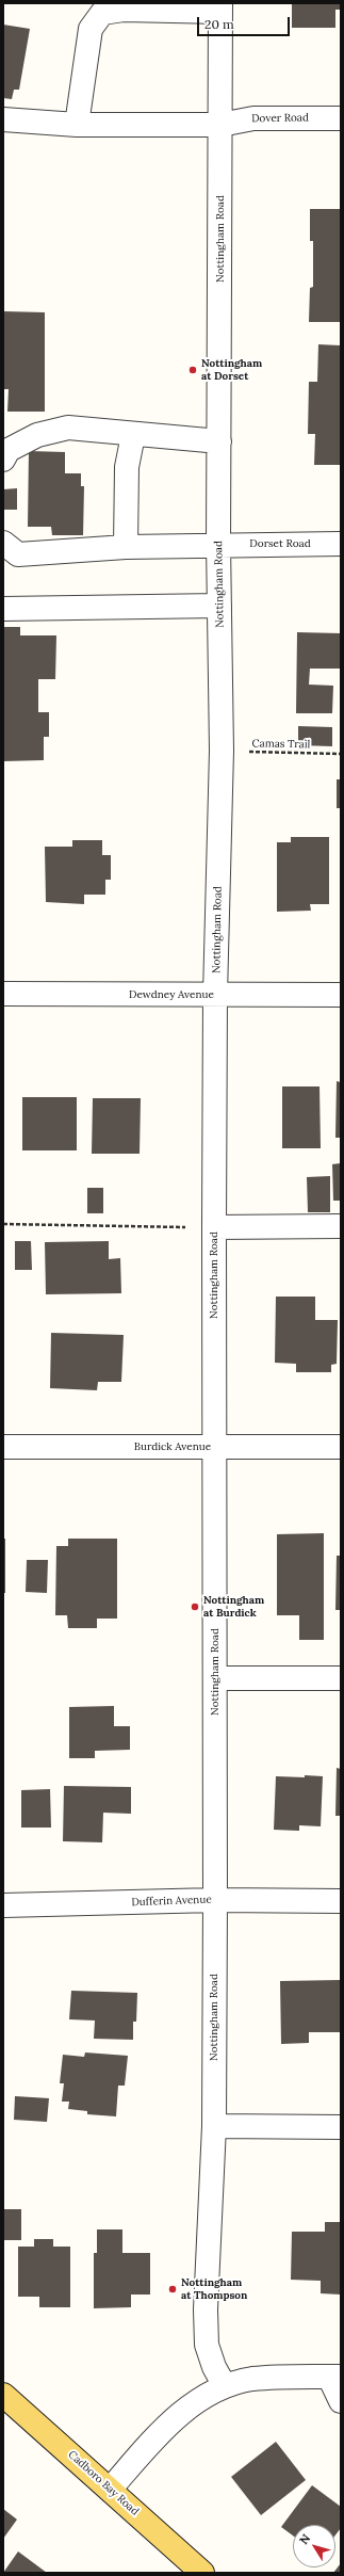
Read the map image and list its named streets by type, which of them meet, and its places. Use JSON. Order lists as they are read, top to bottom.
{
  "streets": {
    "main road": ["Cadboro Bay Road"],
    "street": [
      "Dover Road",
      "Nottingham Road",
      "Dorset Road",
      "Dewdney Avenue",
      "Burdick Avenue",
      "Dufferin Avenue"
    ],
    "path": ["Camas Trail"]
  },
  "crossings": [
    ["Dover Road", "Nottingham Road"],
    ["Nottingham Road", "Dorset Road"],
    ["Nottingham Road", "Camas Trail"],
    ["Nottingham Road", "Dewdney Avenue"],
    ["Nottingham Road", "Burdick Avenue"],
    ["Nottingham Road", "Dufferin Avenue"]
  ],
  "places": ["Nottingham at Dorset", "Nottingham at Burdick", "Nottingham at Thompson"],
  "scale_bar": "20 m",
  "north": "top left"
}
